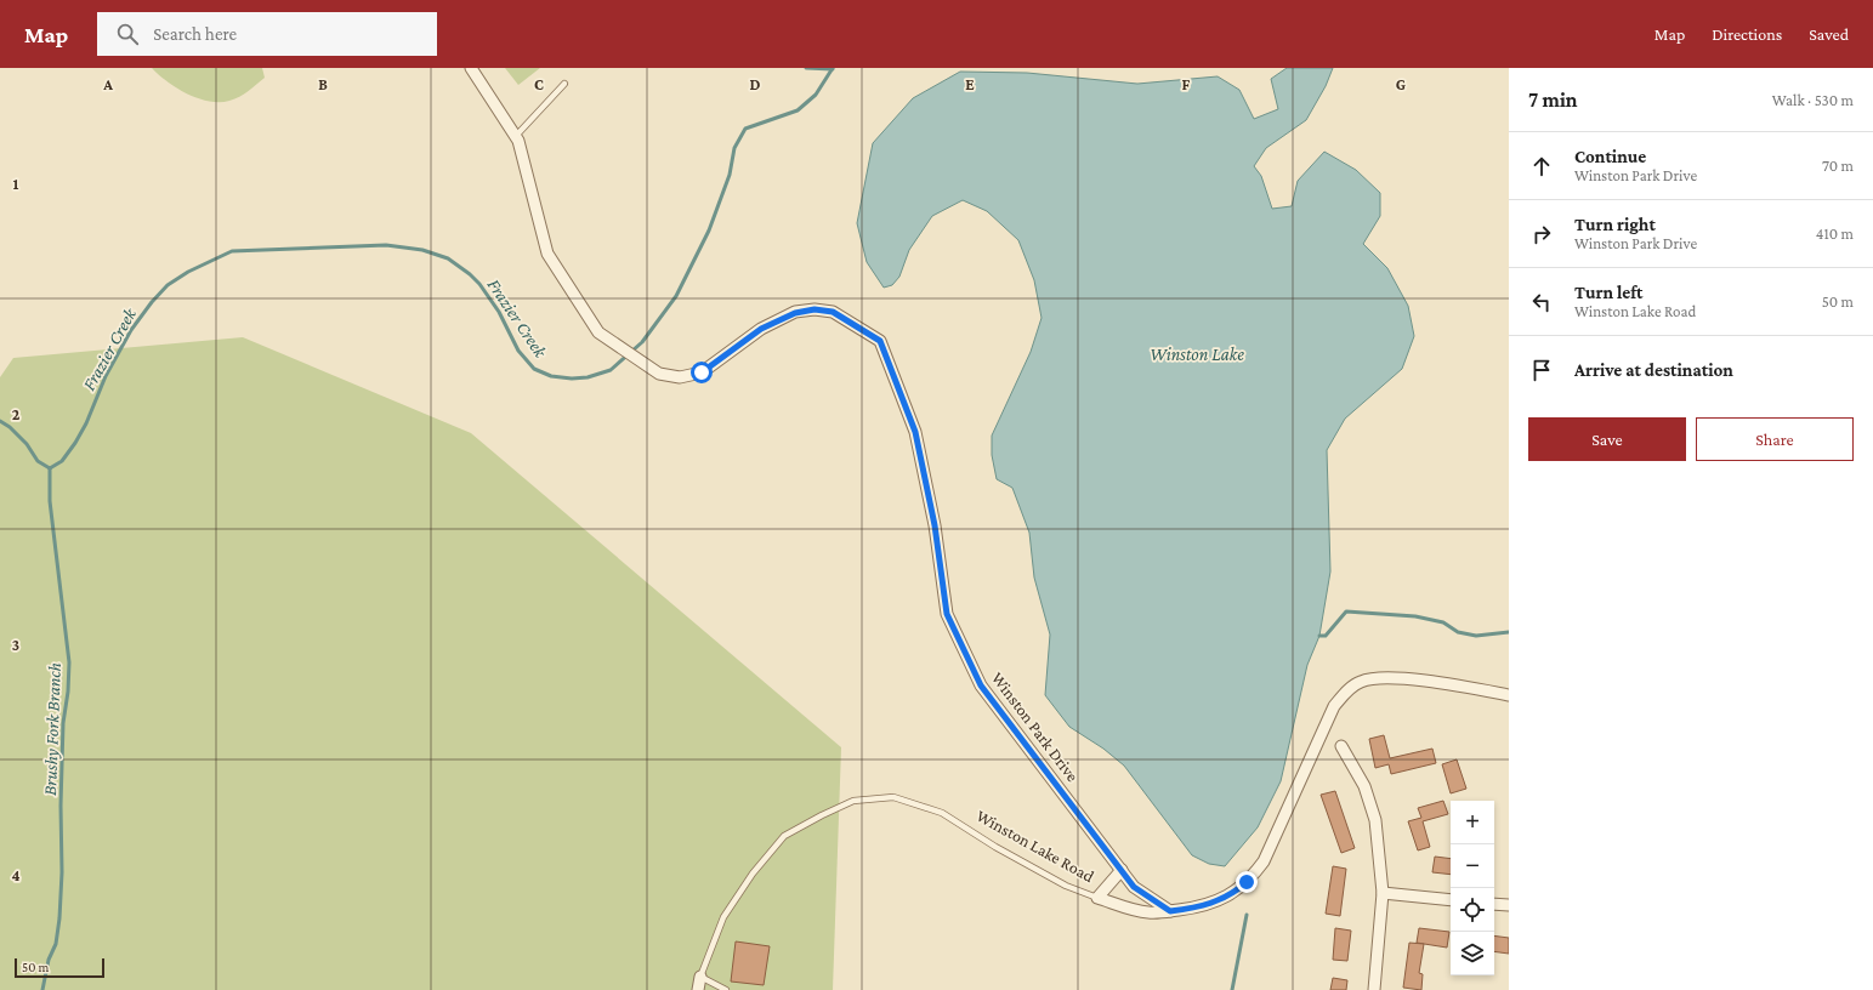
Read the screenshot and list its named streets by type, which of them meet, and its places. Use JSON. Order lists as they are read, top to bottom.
{
  "streets": {
    "street": ["Winston Park Drive", "Winston Lake Road"]
  },
  "crossings": [
    ["Winston Park Drive", "Winston Lake Road"]
  ],
  "water": ["Frazier Creek", "Winston Lake", "Brushy Fork Branch"],
  "scale_bar": "50 m",
  "page": {
    "header": "Map",
    "search": "Search here",
    "nav": ["Map", "Directions", "Saved"],
    "heading": ["7 min", "Walk · 530 m"],
    "list": [
      ["Continue", "Winston Park Drive", "70 m"],
      ["Turn right", "Winston Park Drive", "410 m"],
      ["Turn left", "Winston Lake Road", "50 m"],
      "Arrive at destination"
    ],
    "buttons": ["Save", "Share"],
    "map_buttons": ["+", "−"],
    "scale": "50 m"
  },
  "grid": {
    "columns": [
      "A",
      "B",
      "C",
      "D",
      "E",
      "F",
      "G"
    ],
    "rows": [
      "1",
      "2",
      "3",
      "4"
    ]
  }
}
